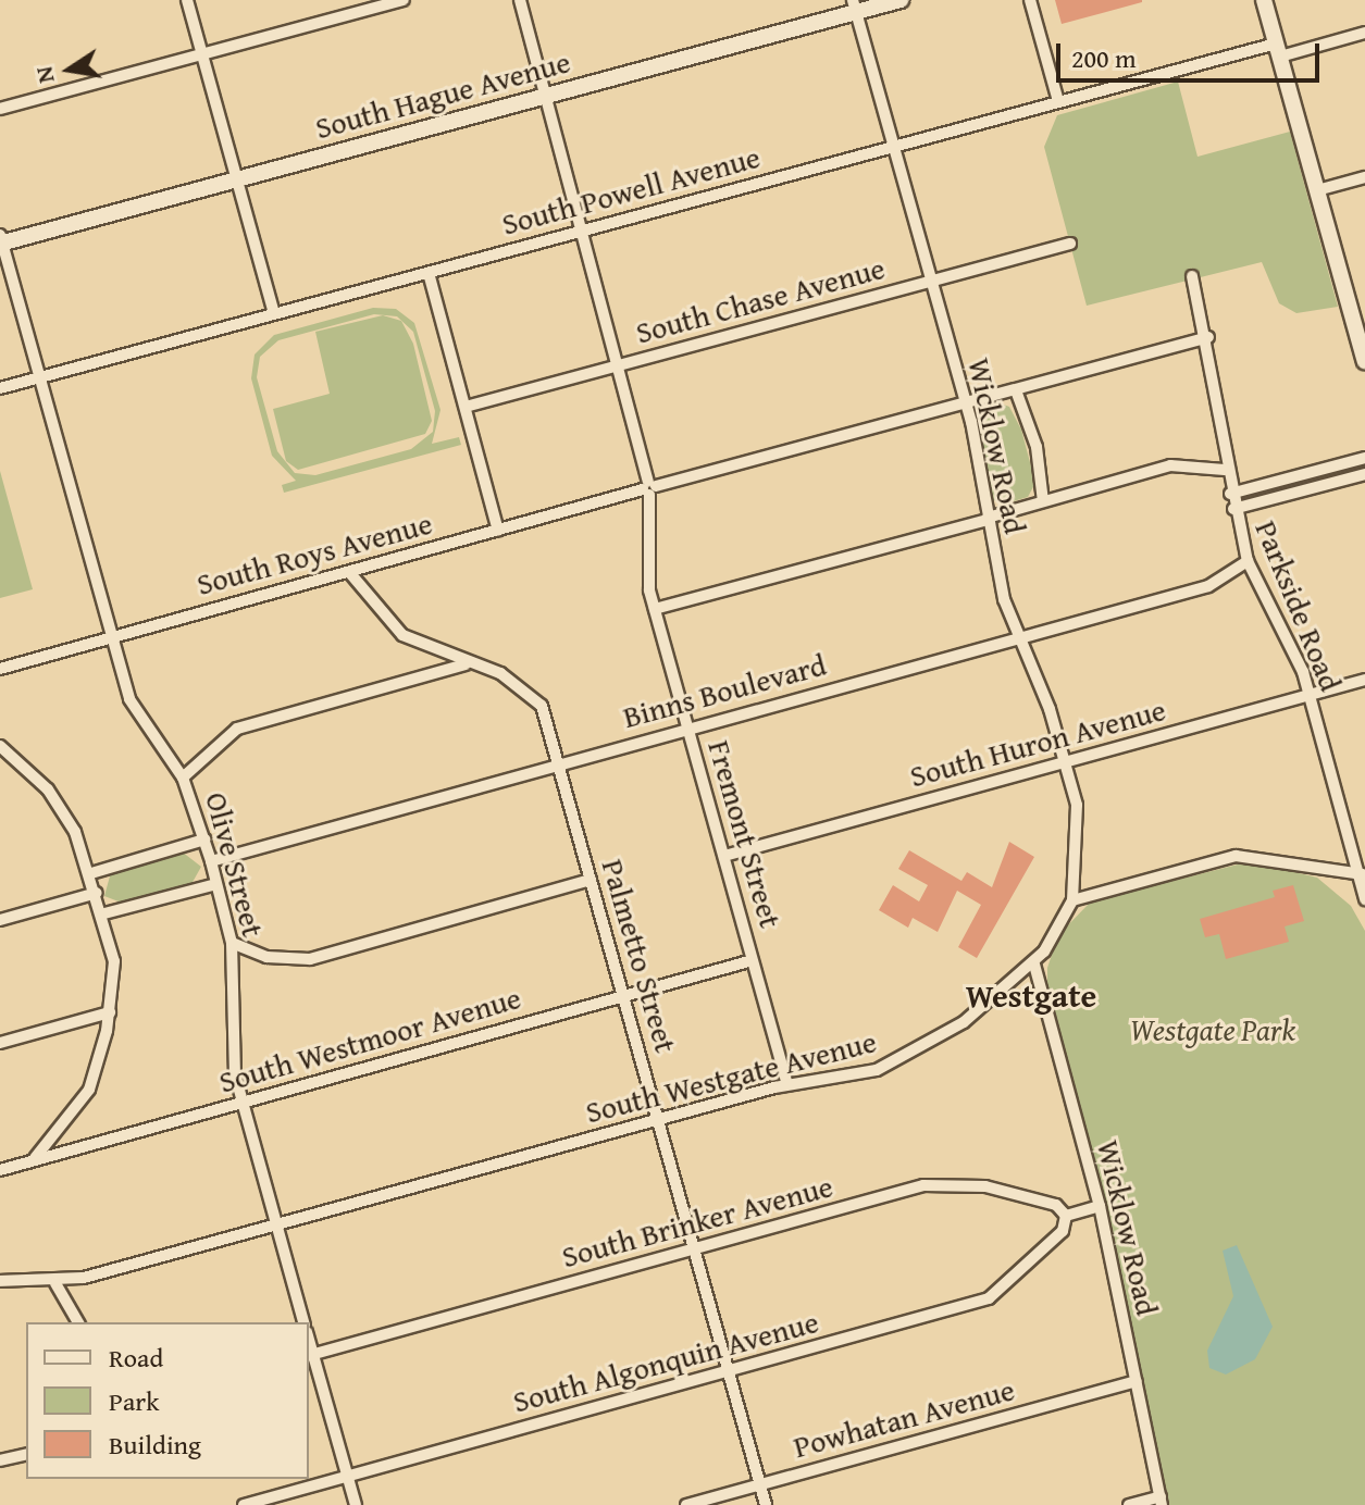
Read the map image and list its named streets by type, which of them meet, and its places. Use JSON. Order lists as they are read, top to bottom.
{
  "streets": {
    "main road": ["South Hague Avenue"],
    "street": [
      "South Powell Avenue",
      "South Chase Avenue",
      "Wicklow Road",
      "South Roys Avenue",
      "Parkside Road",
      "Binns Boulevard",
      "South Huron Avenue",
      "Fremont Street",
      "Olive Street",
      "Palmetto Street",
      "South Westmoor Avenue",
      "South Westgate Avenue",
      "South Brinker Avenue",
      "South Algonquin Avenue",
      "Powhatan Avenue"
    ]
  },
  "crossings": [
    ["South Hague Avenue", "Wicklow Road"],
    ["South Hague Avenue", "Fremont Street"],
    ["South Hague Avenue", "Olive Street"],
    ["South Powell Avenue", "Wicklow Road"],
    ["South Powell Avenue", "Fremont Street"],
    ["South Powell Avenue", "Olive Street"],
    ["South Chase Avenue", "Wicklow Road"],
    ["South Chase Avenue", "Fremont Street"],
    ["Wicklow Road", "South Roys Avenue"],
    ["Wicklow Road", "Binns Boulevard"],
    ["Wicklow Road", "South Huron Avenue"],
    ["Wicklow Road", "South Westgate Avenue"],
    ["Wicklow Road", "Powhatan Avenue"],
    ["South Roys Avenue", "Parkside Road"],
    ["South Roys Avenue", "Fremont Street"],
    ["South Roys Avenue", "Olive Street"],
    ["South Roys Avenue", "Palmetto Street"],
    ["Parkside Road", "Binns Boulevard"],
    ["Parkside Road", "South Huron Avenue"],
    ["Binns Boulevard", "Fremont Street"],
    ["Binns Boulevard", "Olive Street"],
    ["Binns Boulevard", "Palmetto Street"],
    ["South Huron Avenue", "Fremont Street"],
    ["Fremont Street", "South Westmoor Avenue"],
    ["Fremont Street", "South Westgate Avenue"],
    ["Olive Street", "South Westmoor Avenue"],
    ["Olive Street", "South Westgate Avenue"],
    ["Palmetto Street", "South Westmoor Avenue"],
    ["Palmetto Street", "South Westgate Avenue"],
    ["Palmetto Street", "South Brinker Avenue"],
    ["Palmetto Street", "South Algonquin Avenue"],
    ["Palmetto Street", "Powhatan Avenue"],
    ["South Brinker Avenue", "South Algonquin Avenue"]
  ],
  "districts": ["Westgate"],
  "parks": ["Westgate Park"],
  "legend": ["Road", "Park", "Building"],
  "scale_bar": "200 m",
  "north": "left"
}
